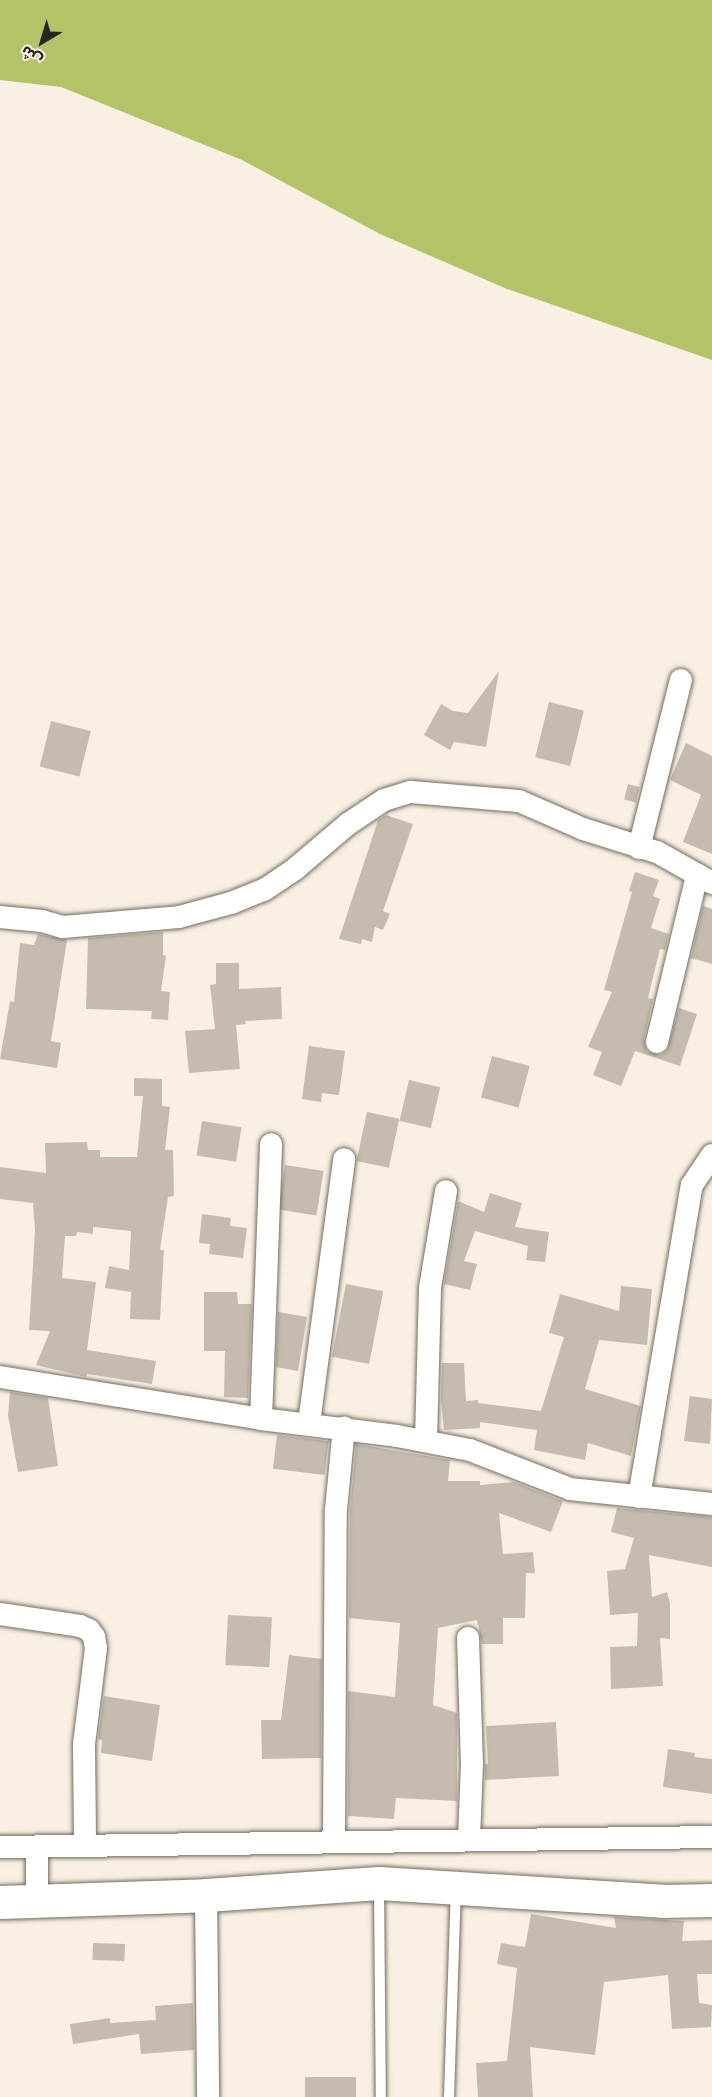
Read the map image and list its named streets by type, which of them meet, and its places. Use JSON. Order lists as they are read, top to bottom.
{
  "north": "bottom left"
}
